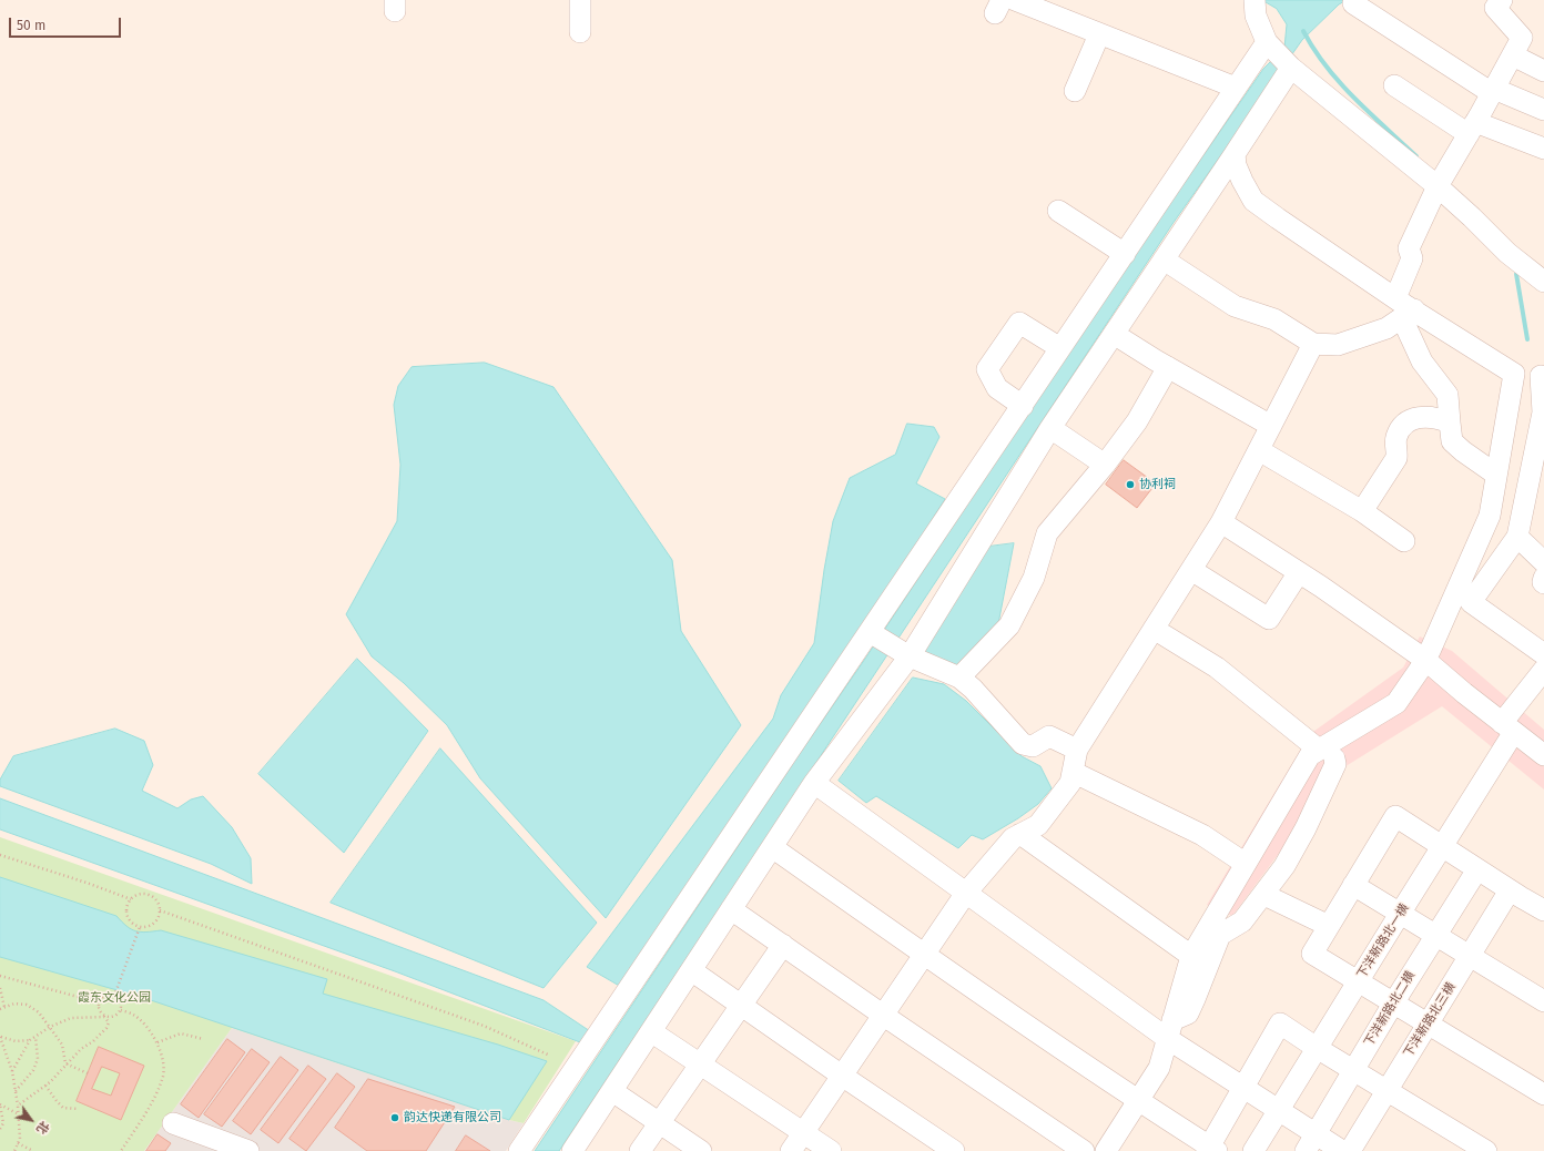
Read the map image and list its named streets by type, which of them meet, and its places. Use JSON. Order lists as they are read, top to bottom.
{
  "streets": {
    "street": ["下洋新路北一横", "下洋新路北二横", "下洋新路北三横"]
  },
  "parks": ["霞东文化公园"],
  "places": ["协利祠", "韵达快递有限公司"],
  "scale_bar": "50 m",
  "north": "bottom right"
}
